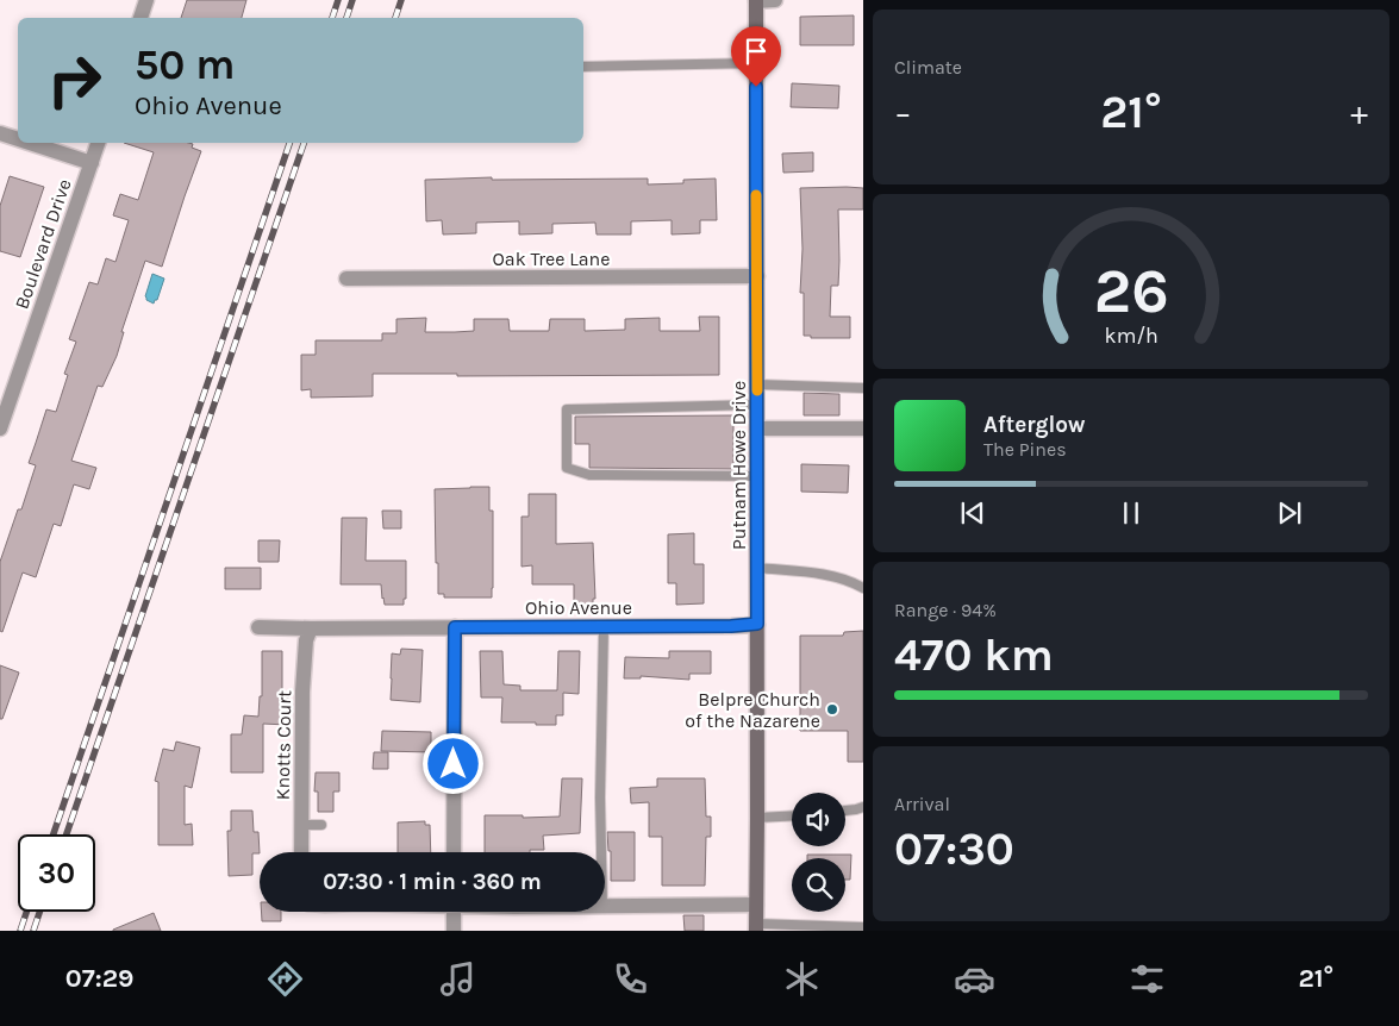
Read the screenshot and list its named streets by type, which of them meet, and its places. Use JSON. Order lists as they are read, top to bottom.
{
  "streets": {
    "street": [
      "Boulevard Drive",
      "Oak Tree Lane",
      "Putnam Howe Drive",
      "Ohio Avenue",
      "Knotts Court"
    ]
  },
  "crossings": [
    ["Oak Tree Lane", "Putnam Howe Drive"],
    ["Putnam Howe Drive", "Ohio Avenue"],
    ["Ohio Avenue", "Knotts Court"]
  ],
  "places": ["Belpre Church of the Nazarene"],
  "page": {
    "tile": [
      "Climate",
      ["Range · 94%", "470 km"],
      ["Arrival", "07:30"]
    ],
    "turn": ["50 m", "Ohio Avenue"],
    "heat": ["−", "21°", "+"],
    "song": ["Afterglow", "The Pines"],
    "limit": "30",
    "trip": "07:30 · 1 min · 360 m",
    "tabs": ["07:29", "21°"],
    "gauge": ["26", "km/h"]
  }
}
